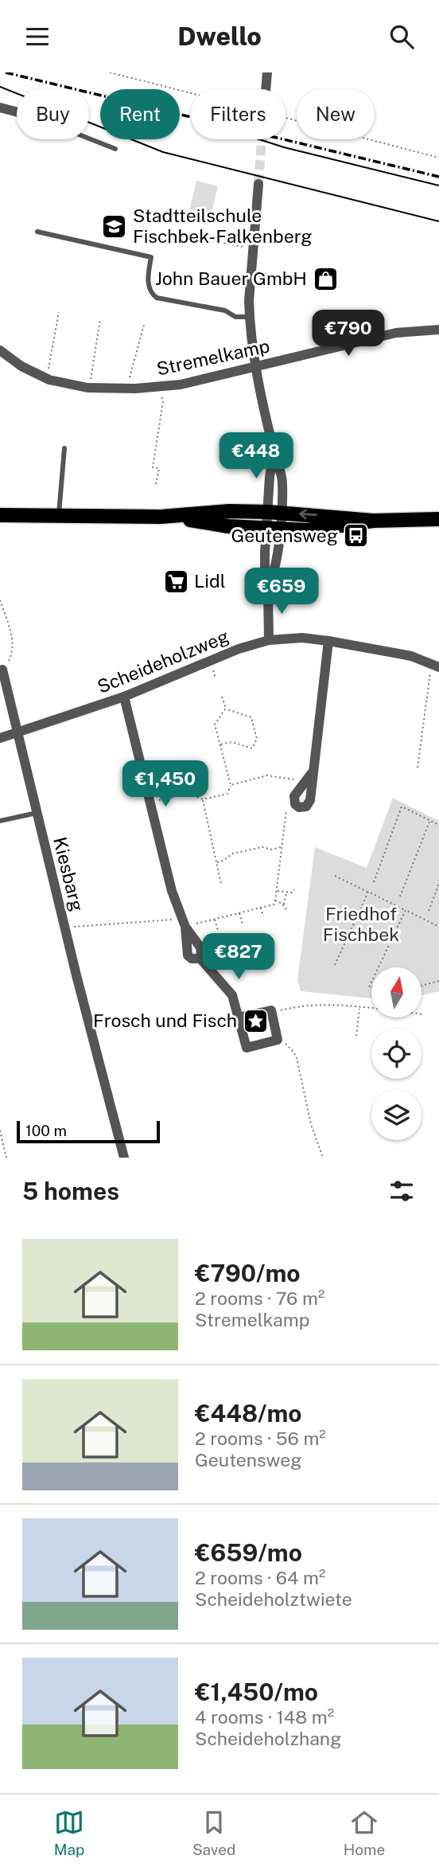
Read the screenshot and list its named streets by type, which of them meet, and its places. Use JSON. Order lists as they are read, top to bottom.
{
  "streets": {
    "street": ["Stremelkamp", "Scheideholzweg", "Kiesbarg"]
  },
  "crossings": [
    ["Scheideholzweg", "Kiesbarg"]
  ],
  "parks": ["Friedhof Fischbek"],
  "places": {
    "school or university": ["Stadtteilschule Fischbek-Falkenberg"],
    "shop": ["John Bauer GmbH"],
    "bus stop": ["Geutensweg"],
    "supermarket": ["Lidl"],
    "place": ["Frosch und Fisch"]
  },
  "scale_bar": "100 m",
  "north": "top",
  "page": {
    "header": "Dwello",
    "chip": [
      "Buy",
      "Rent",
      "Filters",
      "New"
    ],
    "price": [
      "€790",
      "€448",
      "€659",
      "€1,450",
      "€827"
    ],
    "scale": "100 m",
    "heading": "5 homes",
    "list": [
      {
        "name": "€790/mo",
        "note": "2 rooms · 76 m² · Stremelkamp"
      },
      {
        "name": "€448/mo",
        "note": "2 rooms · 56 m² · Geutensweg"
      },
      {
        "name": "€659/mo",
        "note": "2 rooms · 64 m² · Scheideholztwiete"
      },
      {
        "name": "€1,450/mo",
        "note": "4 rooms · 148 m² · Scheideholzhang"
      }
    ],
    "tabs": ["Map", "Saved", "Home"]
  }
}
